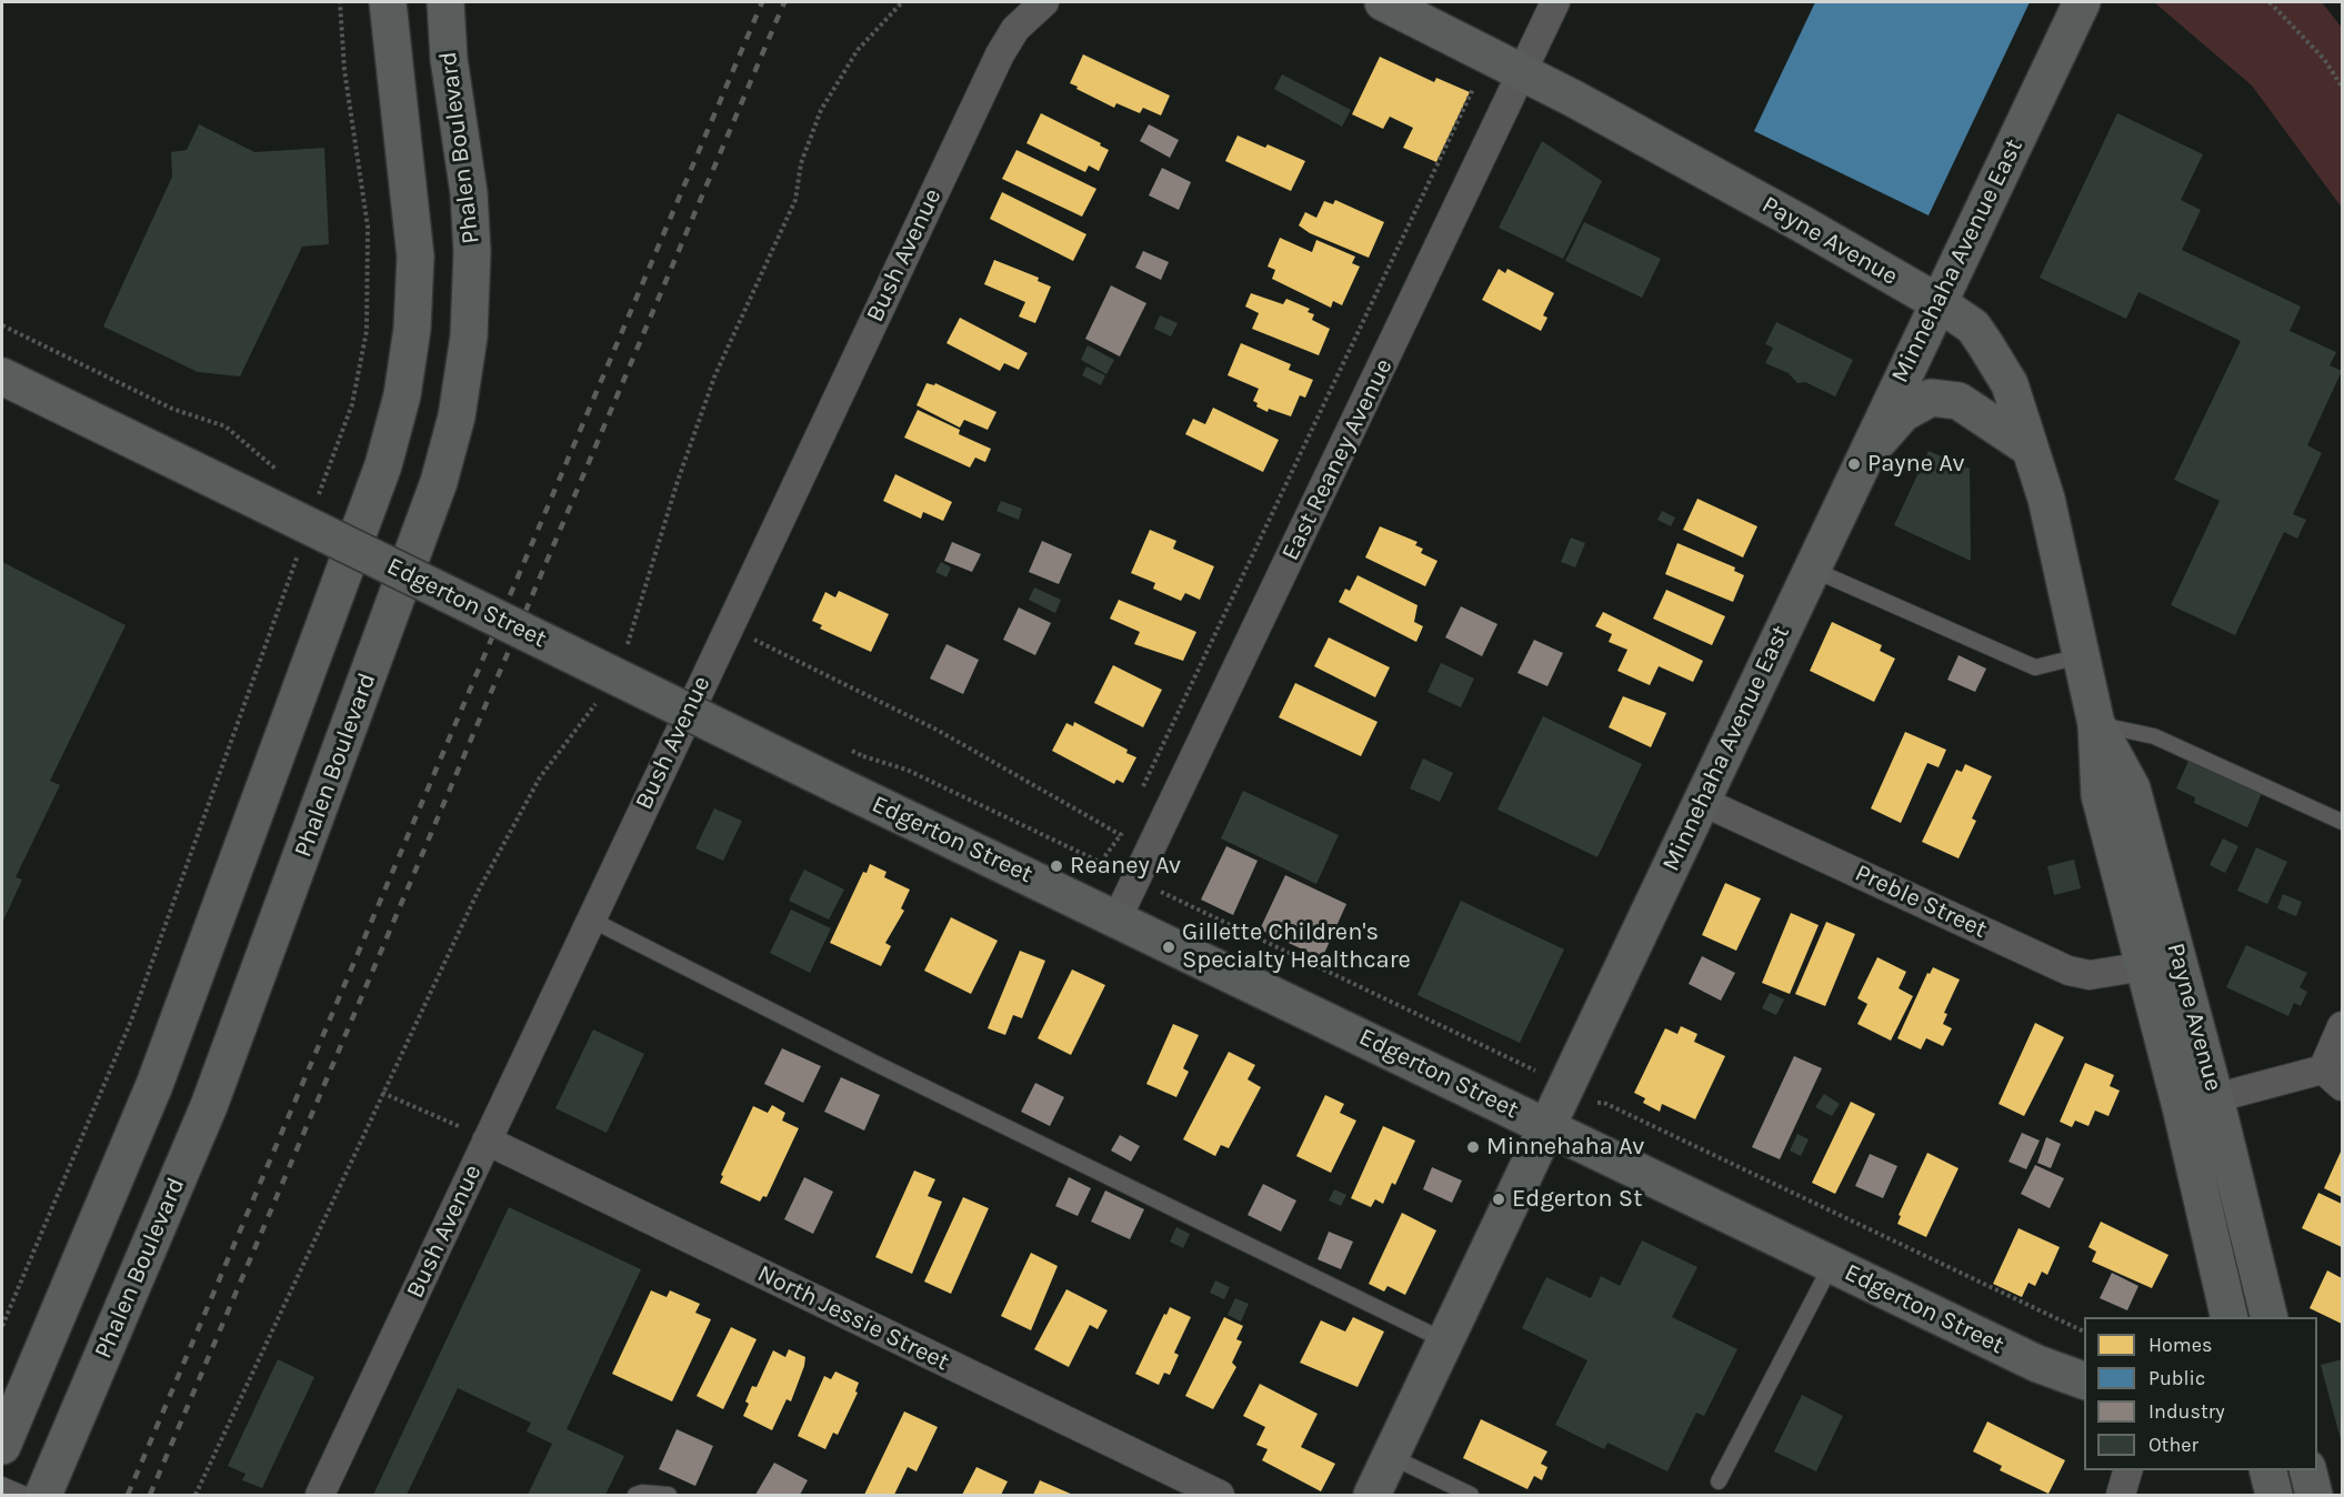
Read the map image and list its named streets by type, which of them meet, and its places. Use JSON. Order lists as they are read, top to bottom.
{
  "streets": {
    "street": [
      "Phalen Boulevard",
      "Payne Avenue",
      "Bush Avenue",
      "Minnehaha Avenue East",
      "East Reaney Avenue",
      "Edgerton Street",
      "Preble Street",
      "North Jessie Street"
    ]
  },
  "crossings": [
    ["Payne Avenue", "Minnehaha Avenue East"],
    ["Payne Avenue", "East Reaney Avenue"],
    ["Payne Avenue", "Preble Street"],
    ["Bush Avenue", "North Jessie Street"],
    ["Minnehaha Avenue East", "Edgerton Street"],
    ["Minnehaha Avenue East", "Preble Street"],
    ["East Reaney Avenue", "Edgerton Street"]
  ],
  "places": [
    "Payne Av",
    "Reaney Av",
    "Gillette Children's Specialty Healthcare",
    "Minnehaha Av",
    "Edgerton St"
  ],
  "legend": [
    "Homes",
    "Public",
    "Industry",
    "Other"
  ]
}
